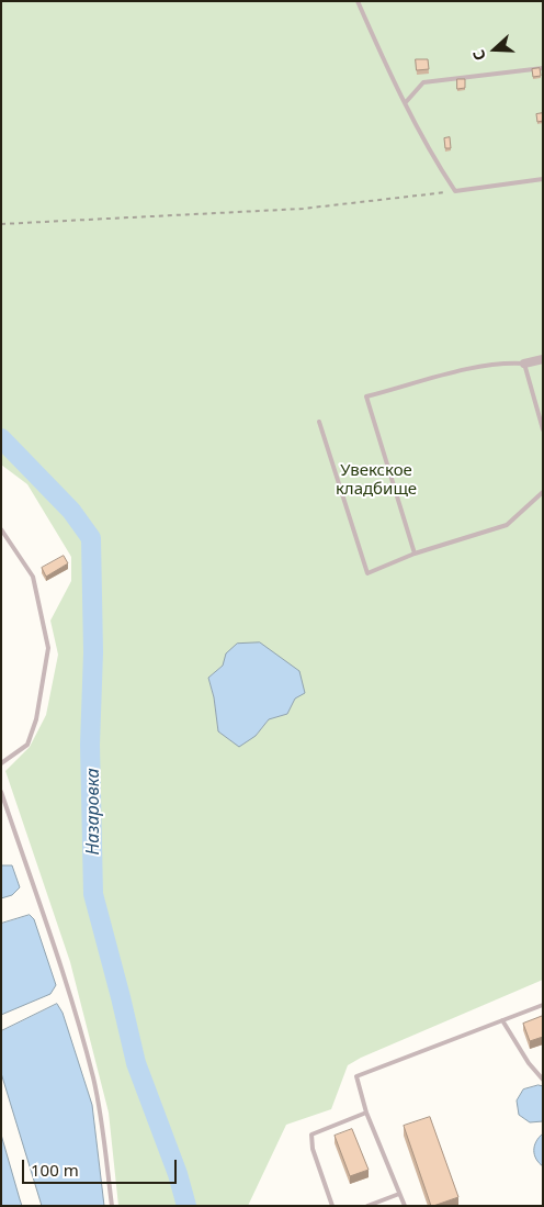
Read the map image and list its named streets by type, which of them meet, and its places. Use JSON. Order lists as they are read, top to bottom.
{
  "water": ["Назаровка"],
  "parks": ["Увекское кладбище"],
  "scale_bar": "100 m",
  "north": "left"
}
